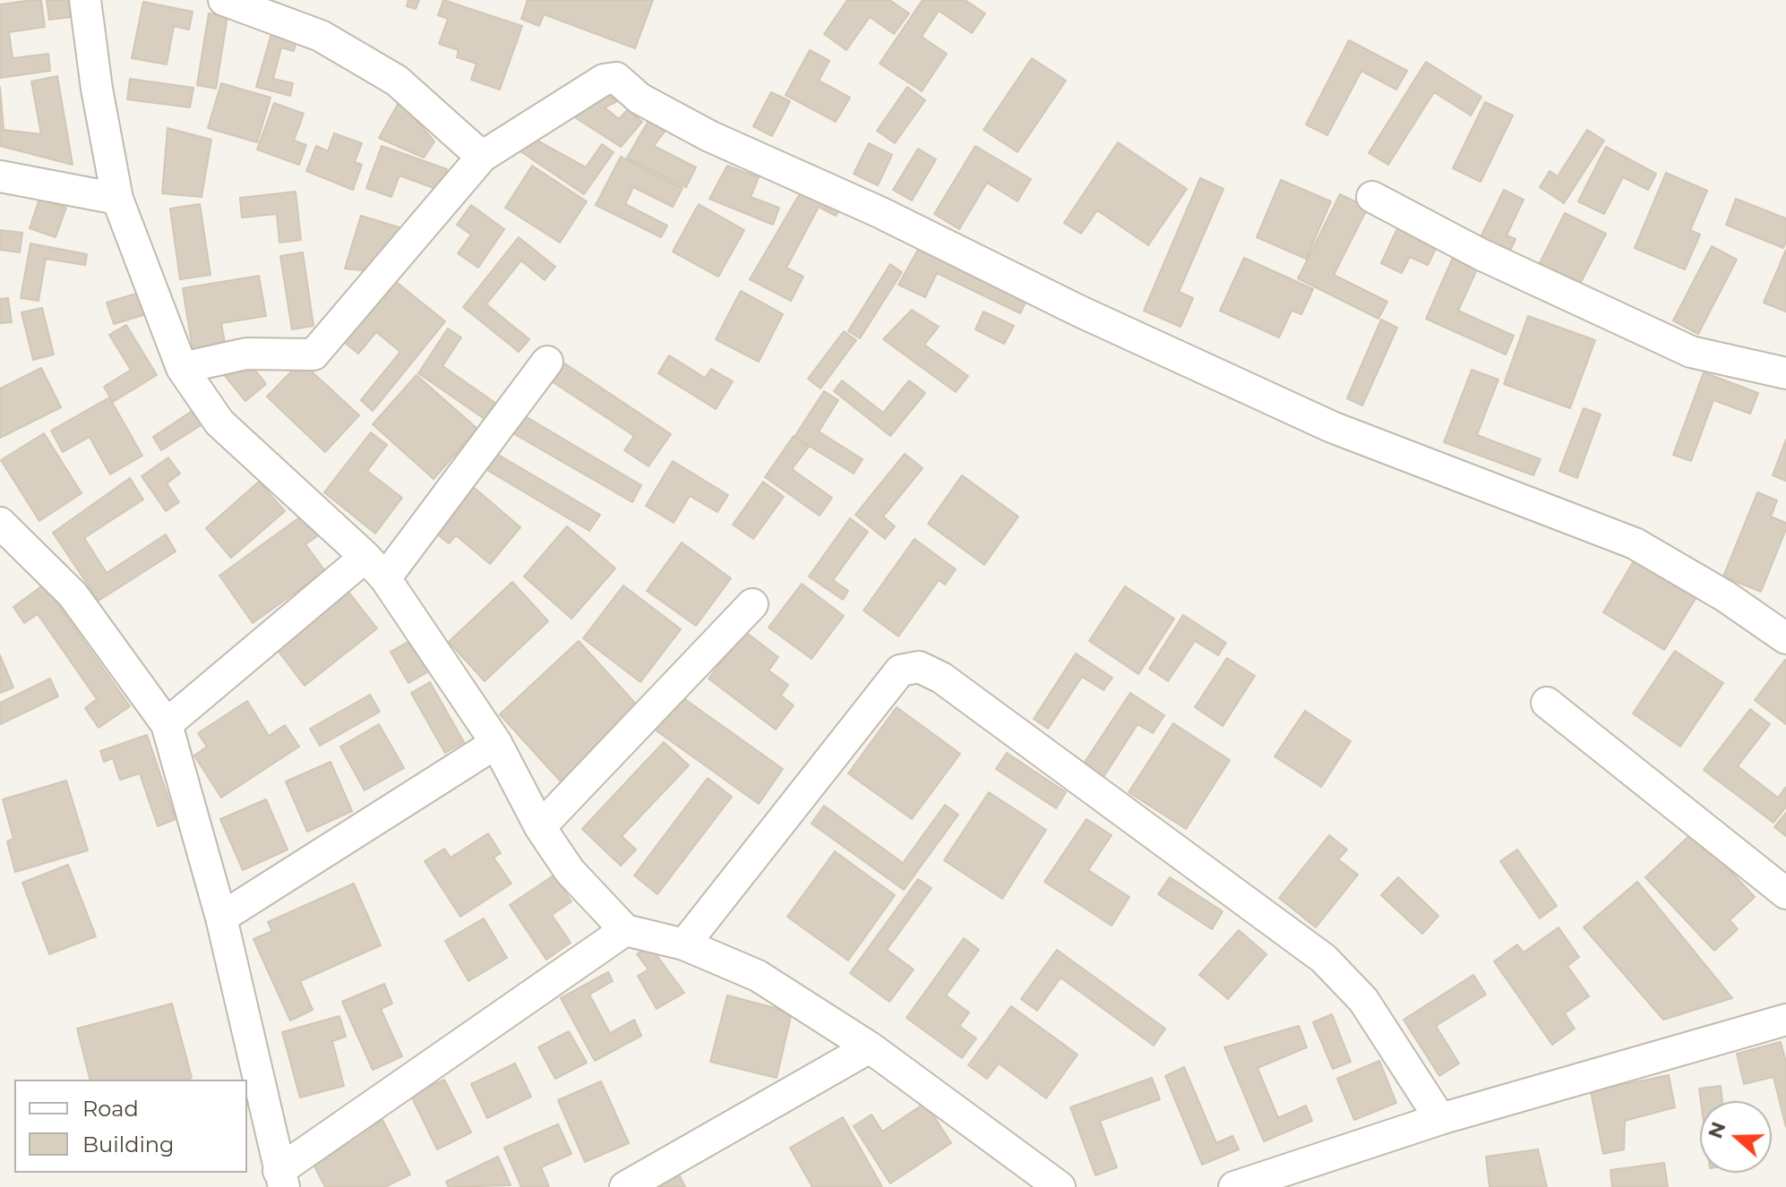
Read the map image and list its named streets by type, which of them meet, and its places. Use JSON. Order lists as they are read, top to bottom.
{
  "legend": ["Road", "Building"],
  "north": "left"
}
